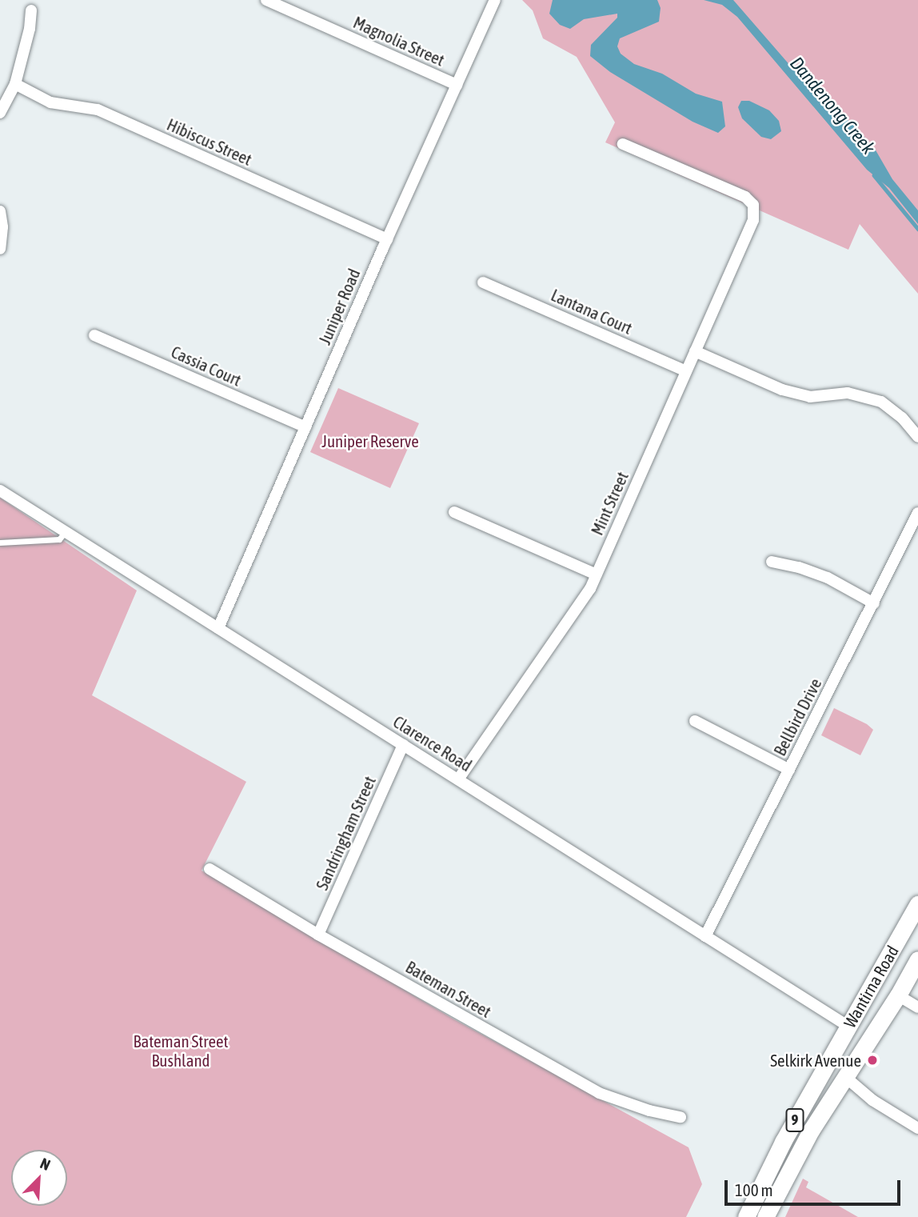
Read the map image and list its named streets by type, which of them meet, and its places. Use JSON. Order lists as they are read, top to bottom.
{
  "streets": {
    "main road": ["Wantirna Road", "9"],
    "street": [
      "Magnolia Street",
      "Hibiscus Street",
      "Juniper Road",
      "Lantana Court",
      "Cassia Court",
      "Mint Street",
      "Bellbird Drive",
      "Clarence Road",
      "Sandringham Street",
      "Bateman Street"
    ]
  },
  "crossings": [
    ["Magnolia Street", "Juniper Road"],
    ["Hibiscus Street", "Juniper Road"],
    ["Juniper Road", "Cassia Court"],
    ["Juniper Road", "Clarence Road"],
    ["Lantana Court", "Mint Street"],
    ["Mint Street", "Clarence Road"],
    ["Bellbird Drive", "Clarence Road"],
    ["Clarence Road", "Sandringham Street"],
    ["Clarence Road", "Wantirna Road"],
    ["Sandringham Street", "Bateman Street"]
  ],
  "water": ["Dandenong Creek"],
  "parks": ["Juniper Reserve", "Bateman Street Bushland"],
  "places": ["Selkirk Avenue"],
  "scale_bar": "100 m",
  "north": "top right"
}
